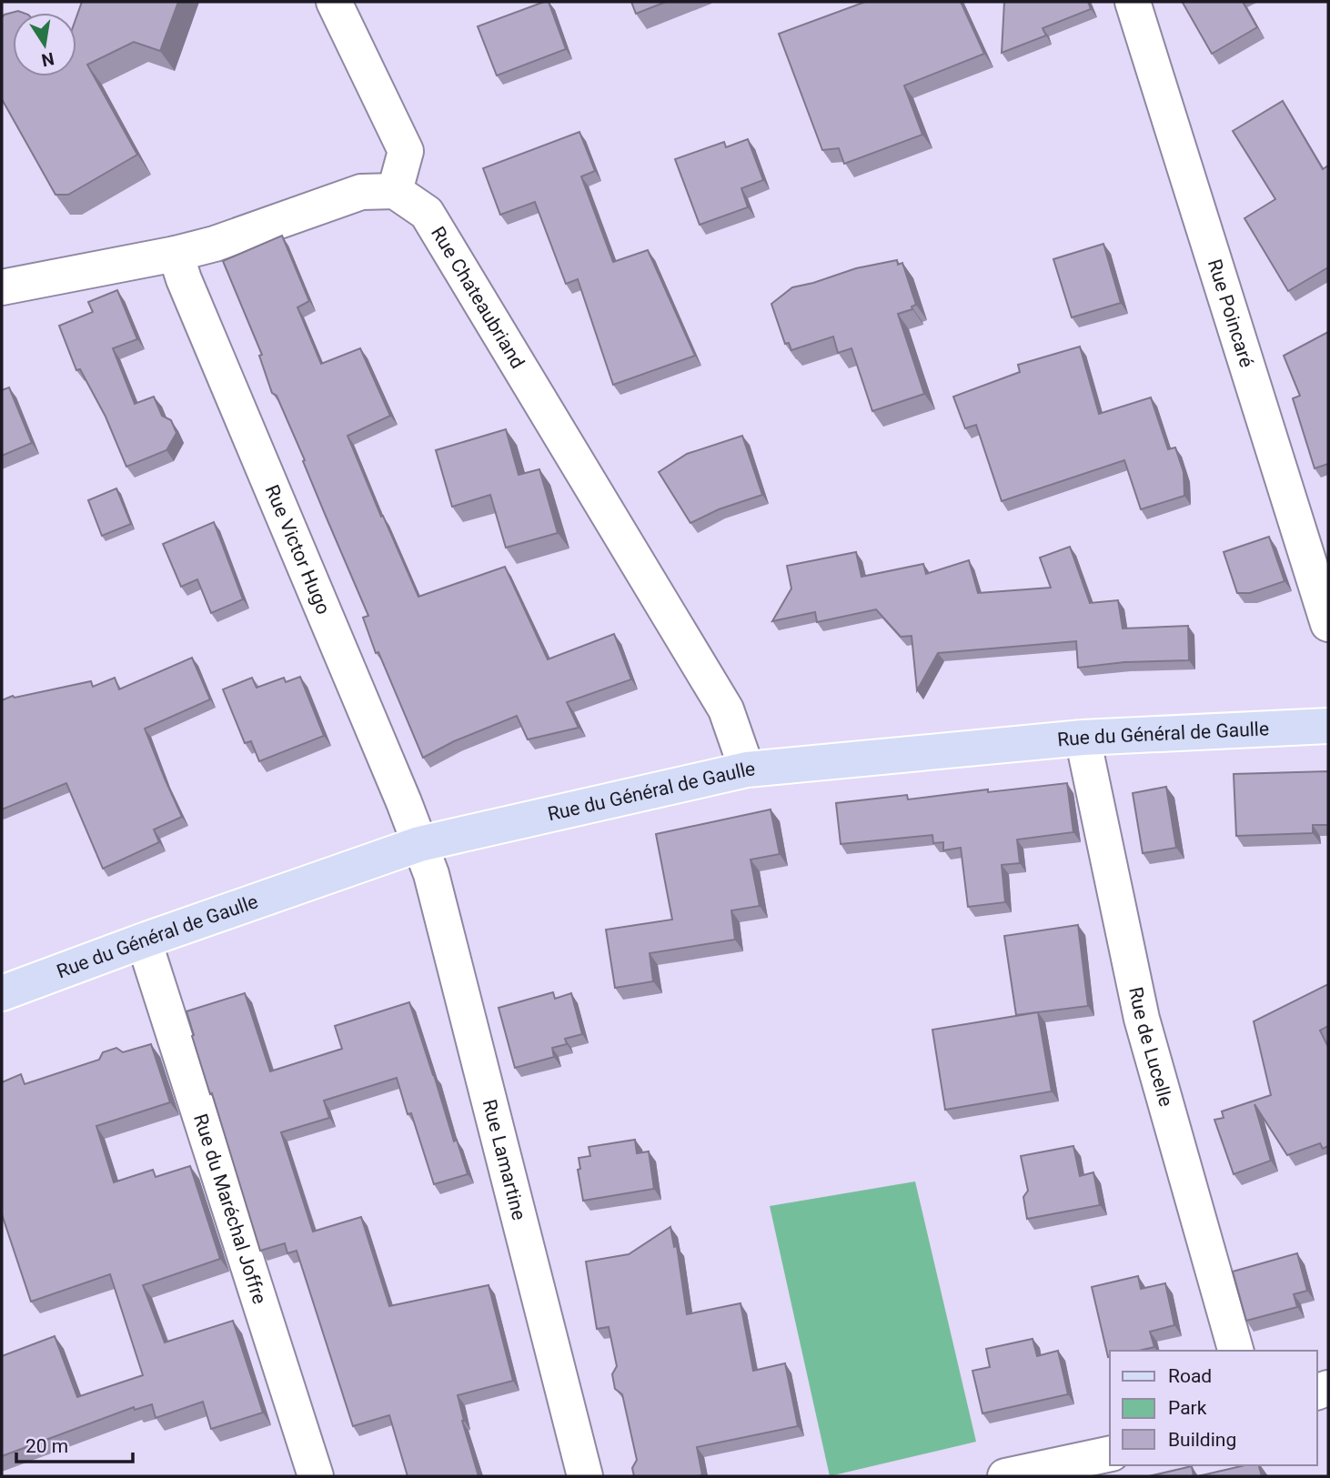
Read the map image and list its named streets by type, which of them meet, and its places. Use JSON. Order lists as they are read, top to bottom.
{
  "streets": {
    "main road": ["Rue du Général de Gaulle"],
    "street": [
      "Rue Chateaubriand",
      "Rue Poincaré",
      "Rue Victor Hugo",
      "Rue de Lucelle",
      "Rue Lamartine",
      "Rue du Maréchal Joffre"
    ]
  },
  "crossings": [
    ["Rue Chateaubriand", "Rue du Général de Gaulle"],
    ["Rue Victor Hugo", "Rue du Général de Gaulle"],
    ["Rue Victor Hugo", "Rue Lamartine"],
    ["Rue du Général de Gaulle", "Rue de Lucelle"],
    ["Rue du Général de Gaulle", "Rue Lamartine"],
    ["Rue du Général de Gaulle", "Rue du Maréchal Joffre"]
  ],
  "legend": ["Road", "Park", "Building"],
  "scale_bar": "20 m",
  "north": "bottom"
}
